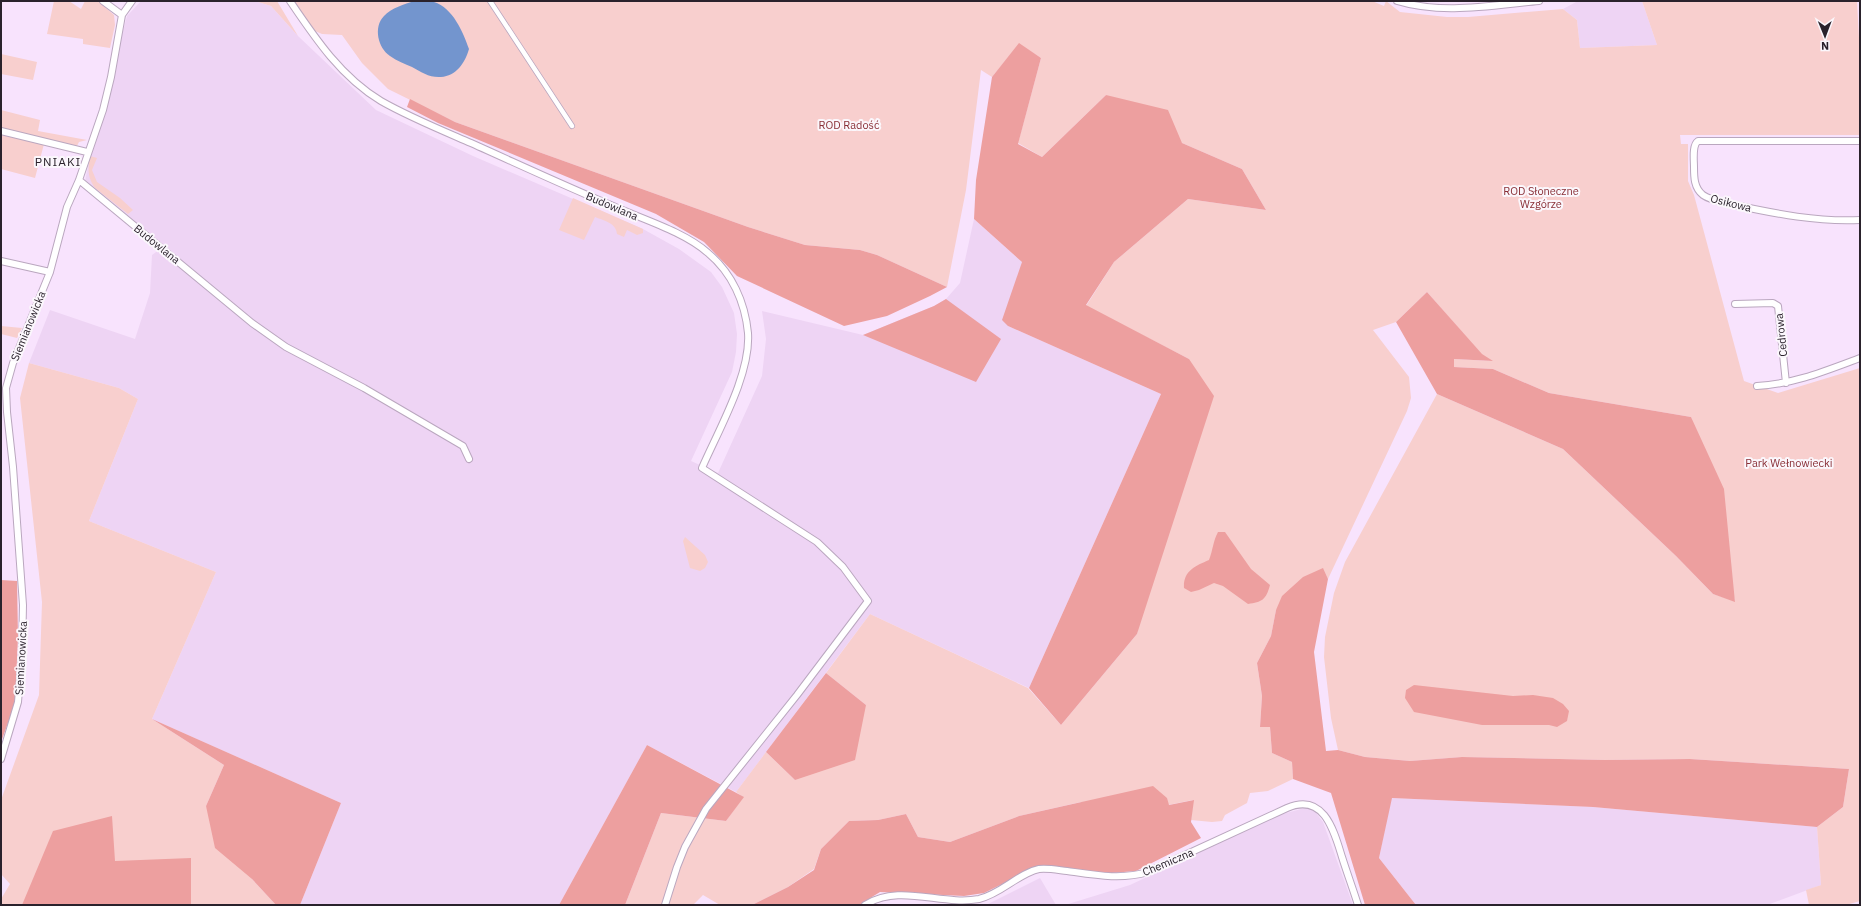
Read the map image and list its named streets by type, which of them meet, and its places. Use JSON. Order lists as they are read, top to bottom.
{
  "streets": {
    "street": [
      "Osikowa",
      "Budowlana",
      "Siemianowicka",
      "Cedrowa",
      "Chemiczna"
    ]
  },
  "crossings": [
    ["Budowlana", "Siemianowicka"]
  ],
  "districts": ["PNIAKI"],
  "parks": ["ROD Radość", "ROD Słoneczne Wzgórze", "Park Wełnowiecki"],
  "north": "bottom"
}
